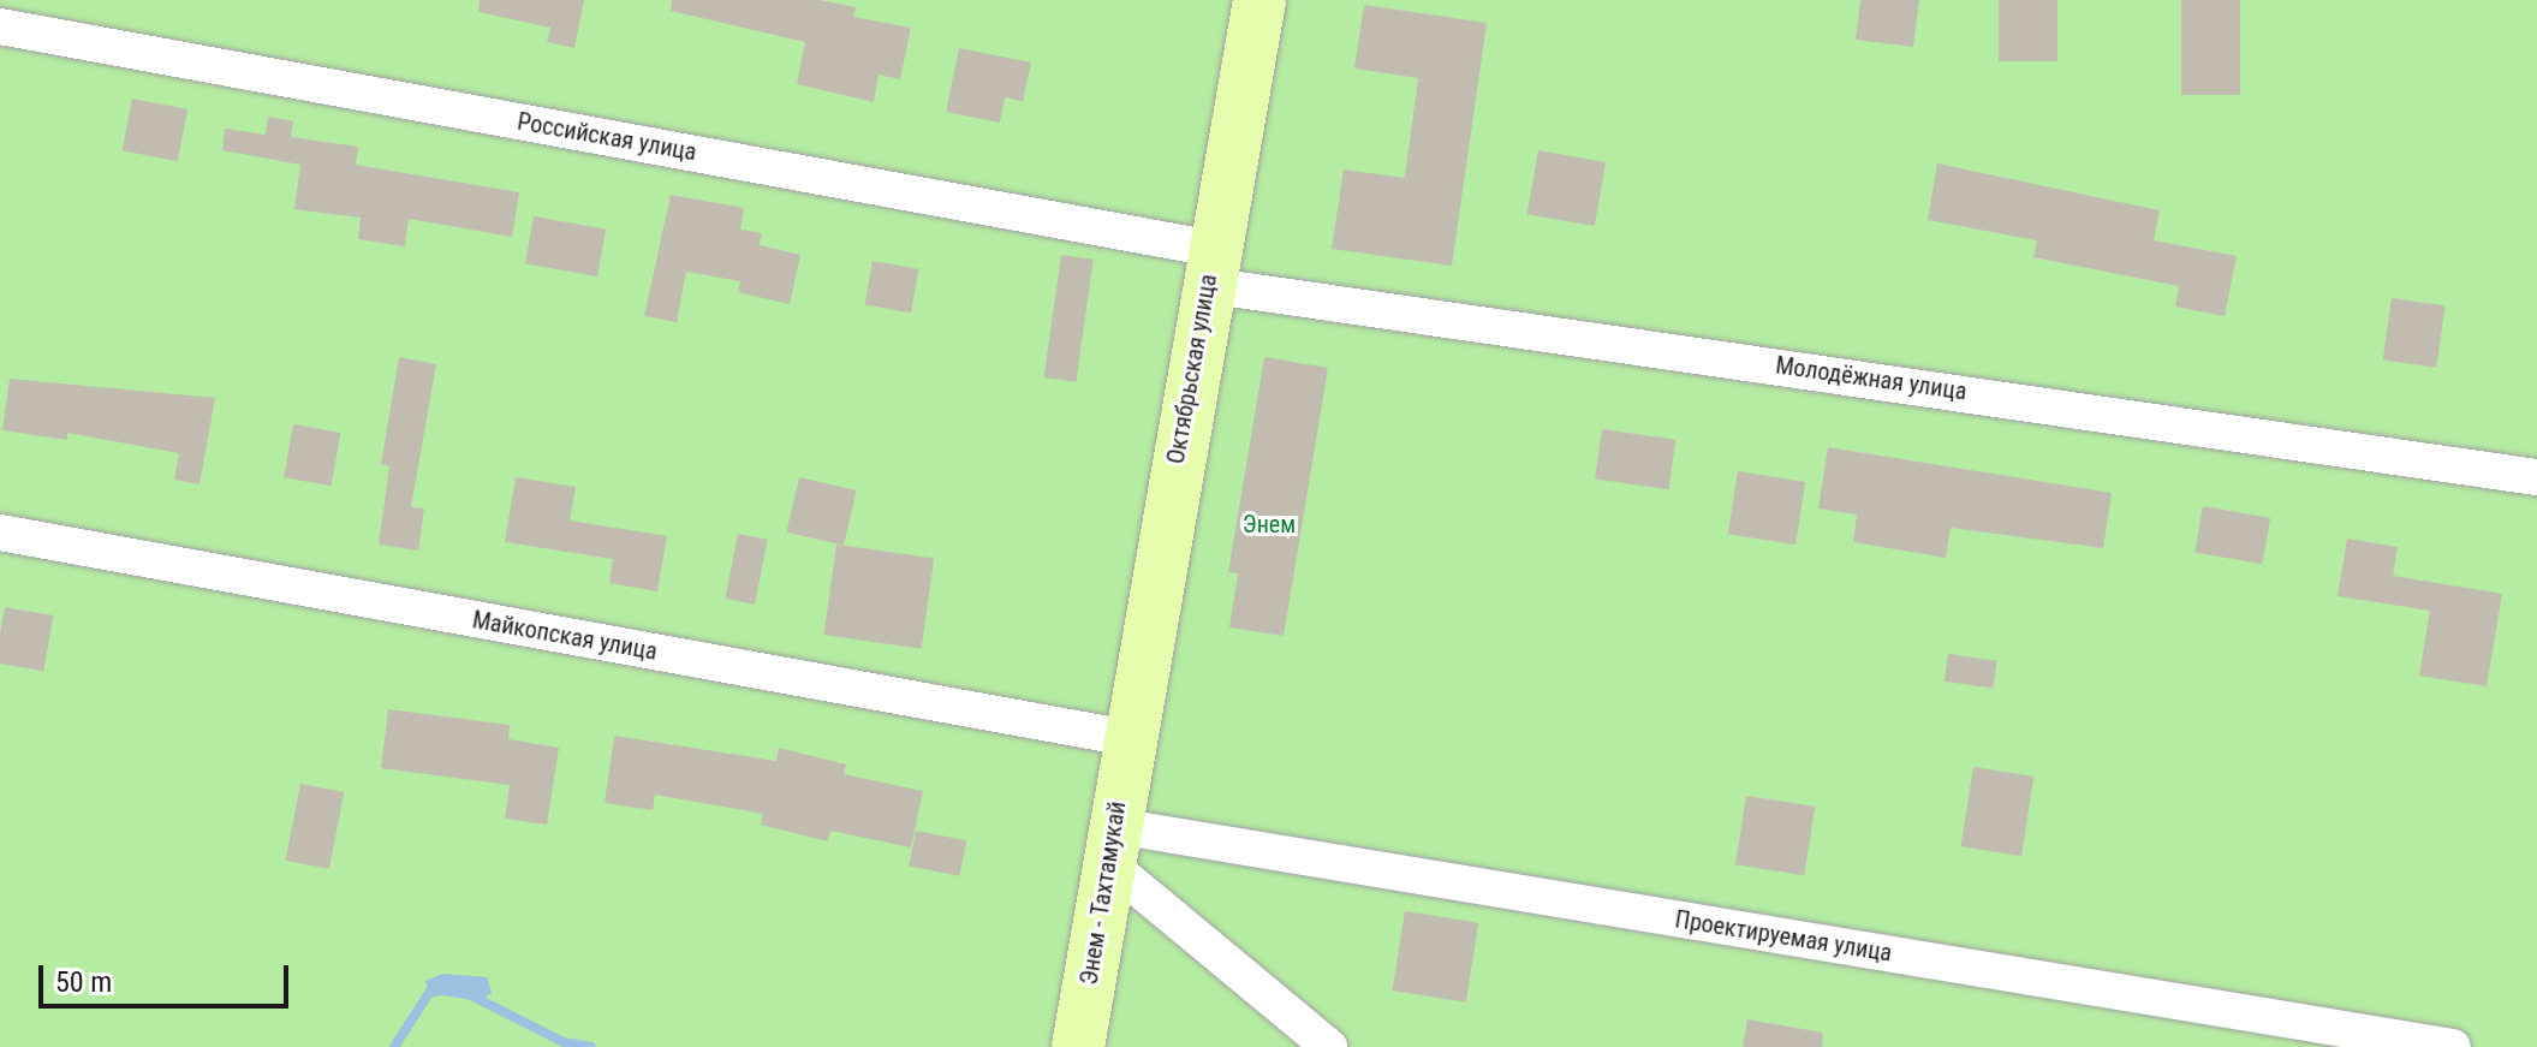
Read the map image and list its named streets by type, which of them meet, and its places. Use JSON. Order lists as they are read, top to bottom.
{
  "streets": {
    "main road": ["Октябрьская улица", "Энем - Тахтамукай"],
    "street": [
      "Российская улица",
      "Молодёжная улица",
      "Майкопская улица",
      "Проектируемая улица"
    ]
  },
  "crossings": [
    ["Российская улица", "Октябрьская улица"],
    ["Российская улица", "Молодёжная улица"],
    ["Октябрьская улица", "Молодёжная улица"],
    ["Октябрьская улица", "Майкопская улица"],
    ["Октябрьская улица", "Энем - Тахтамукай"],
    ["Майкопская улица", "Энем - Тахтамукай"],
    ["Энем - Тахтамукай", "Проектируемая улица"]
  ],
  "parks": ["Энем"],
  "scale_bar": "50 m"
}
